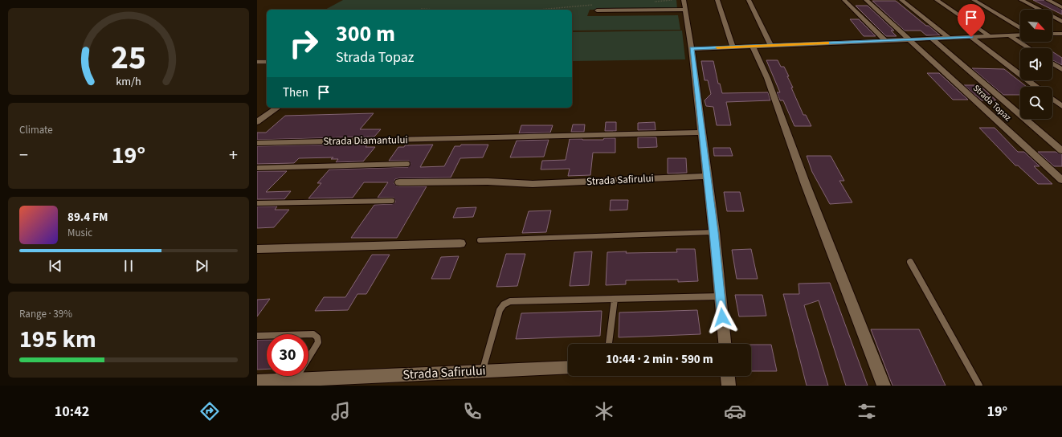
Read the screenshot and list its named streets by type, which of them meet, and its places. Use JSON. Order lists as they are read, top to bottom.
{
  "streets": {
    "street": ["Strada Topaz", "Strada Diamantului", "Strada Safirului"]
  },
  "north": "bottom right",
  "page": {
    "turn": ["300 m", "Strada Topaz"],
    "then": "Then",
    "tile": [
      "Climate",
      ["Range · 39%", "195 km"]
    ],
    "heat": ["−", "19°", "+"],
    "song": ["89.4 FM", "Music"],
    "limit": "30",
    "trip": "10:44 · 2 min · 590 m",
    "tabs": ["10:42", "19°"],
    "gauge": ["25", "km/h"]
  }
}
